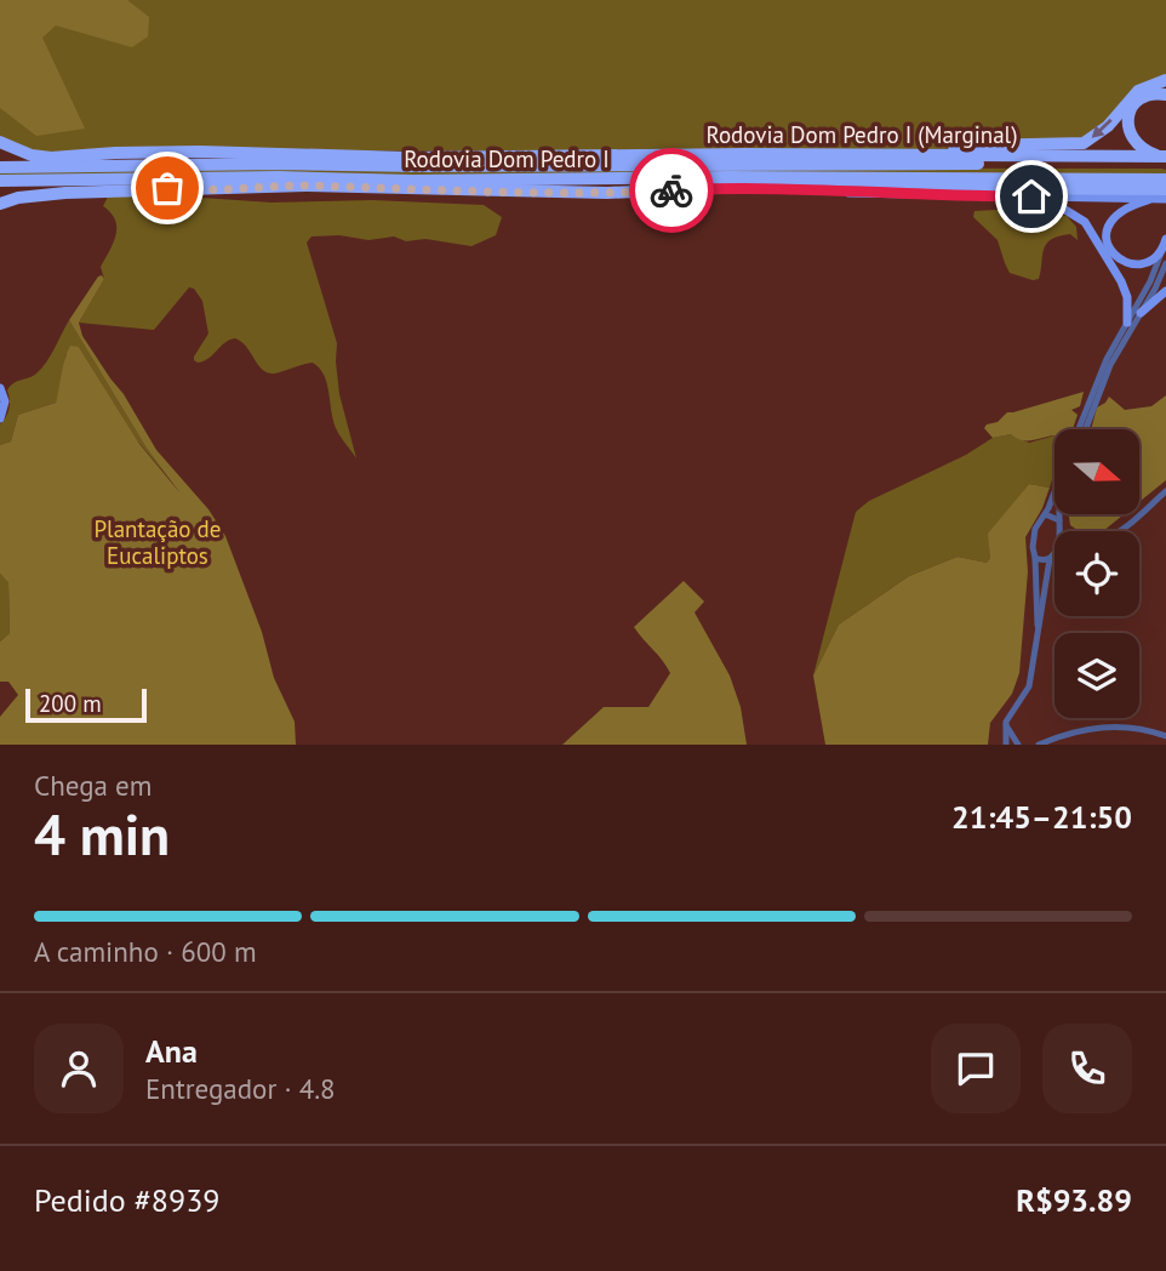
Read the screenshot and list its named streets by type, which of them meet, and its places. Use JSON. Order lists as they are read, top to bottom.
{
  "streets": {
    "highway": ["Rodovia Dom Pedro I (Marginal)", "Rodovia Dom Pedro I"]
  },
  "parks": ["Plantação de Eucaliptos"],
  "scale_bar": "200 m",
  "north": "right",
  "page": {
    "scale": "200 m",
    "heading": ["4 min", "Chega em", "21:45–21:50"],
    "panel": [
      "Ana",
      "Entregador · 4.8",
      "Pedido #8939",
      "R$93.89"
    ],
    "bar": "A caminho · 600 m"
  }
}
